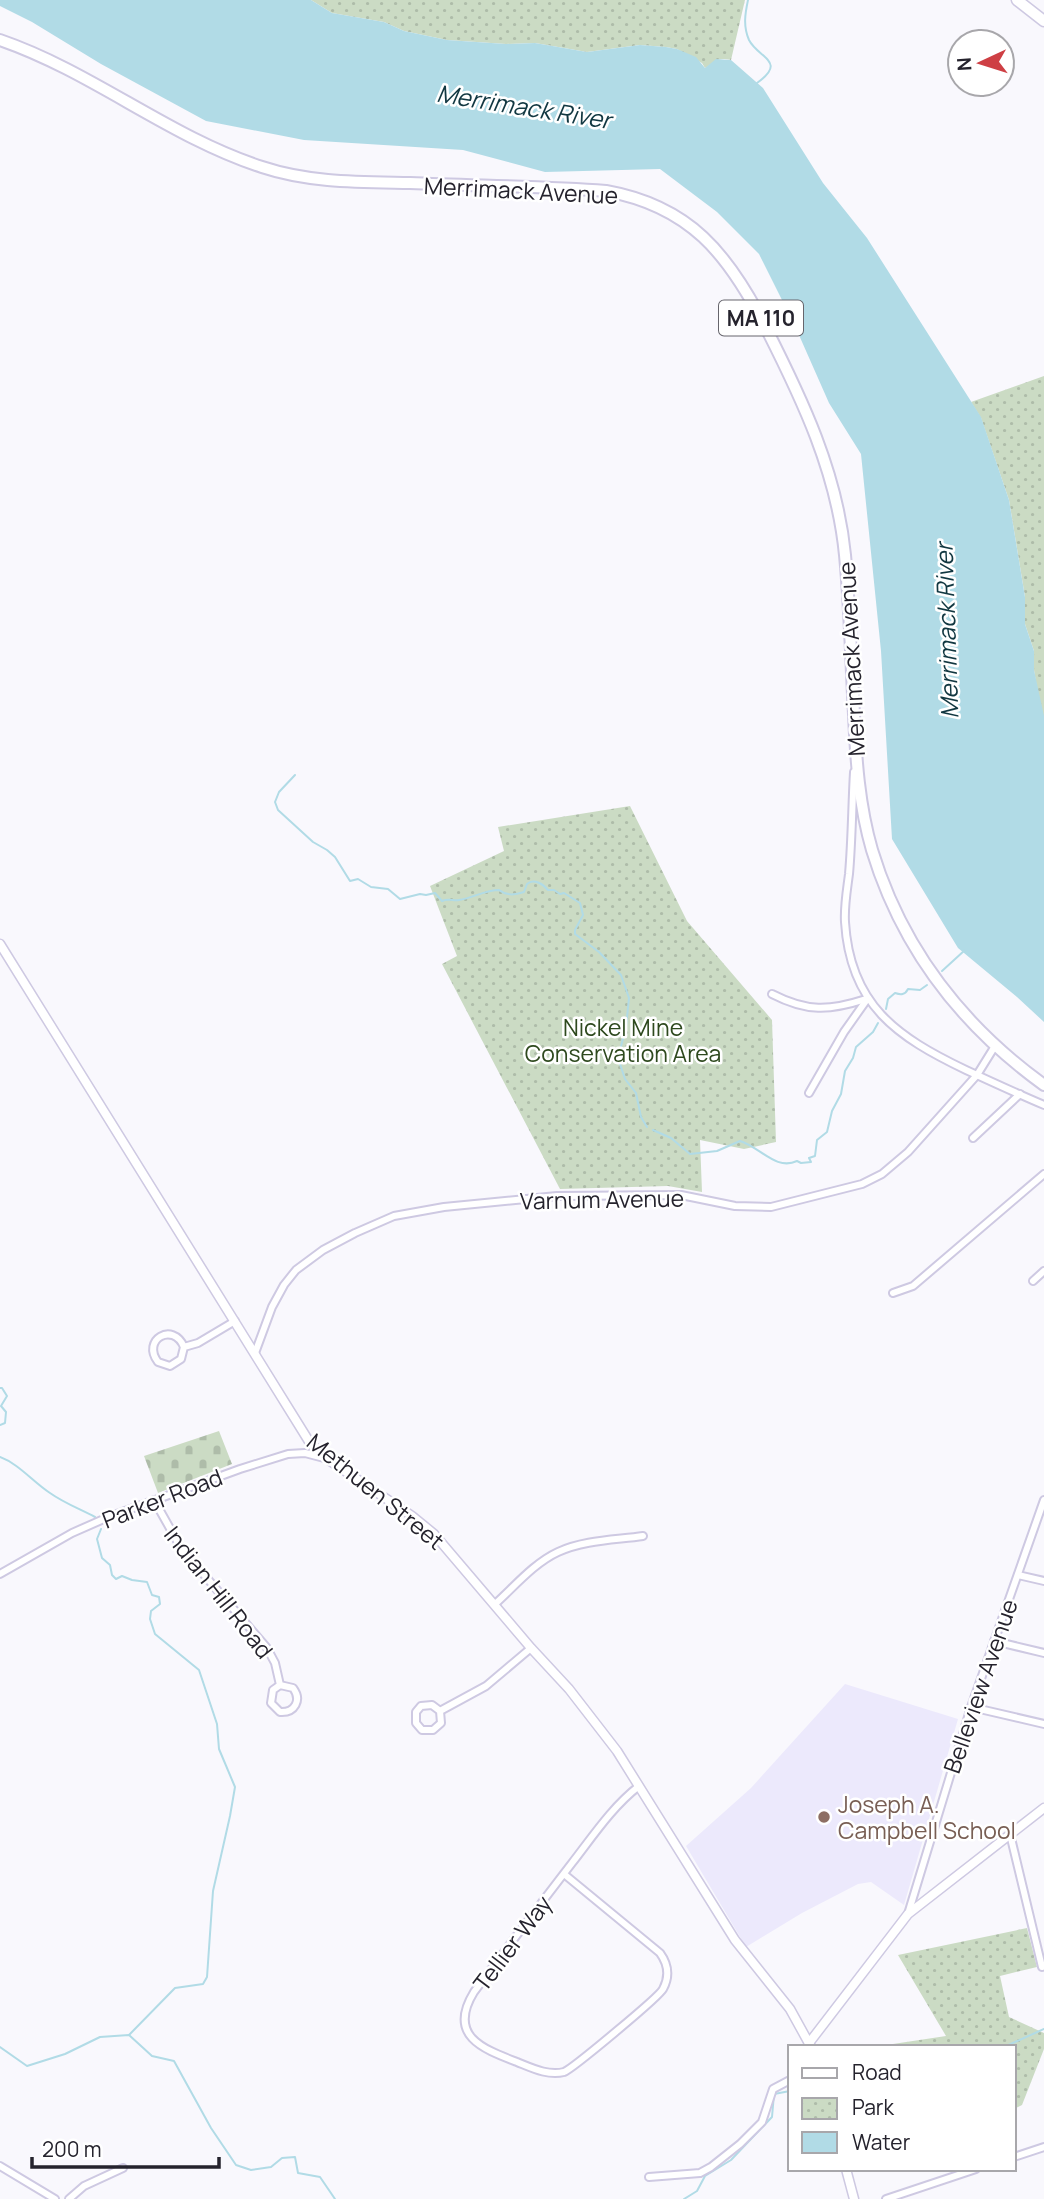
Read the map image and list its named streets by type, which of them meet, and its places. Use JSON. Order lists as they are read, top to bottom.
{
  "streets": {
    "main road": ["Merrimack Avenue", "MA 110"],
    "street": [
      "Varnum Avenue",
      "Methuen Street",
      "Parker Road",
      "Indian Hill Road",
      "Belleview Avenue",
      "Tellier Way"
    ]
  },
  "crossings": [
    ["Merrimack Avenue", "Varnum Avenue"],
    ["Varnum Avenue", "Methuen Street"],
    ["Methuen Street", "Parker Road"],
    ["Methuen Street", "Tellier Way"],
    ["Parker Road", "Indian Hill Road"]
  ],
  "water": ["Merrimack River"],
  "parks": ["Nickel Mine Conservation Area"],
  "places": ["Joseph A. Campbell School"],
  "legend": ["Road", "Park", "Water"],
  "scale_bar": "200 m",
  "north": "left"
}
